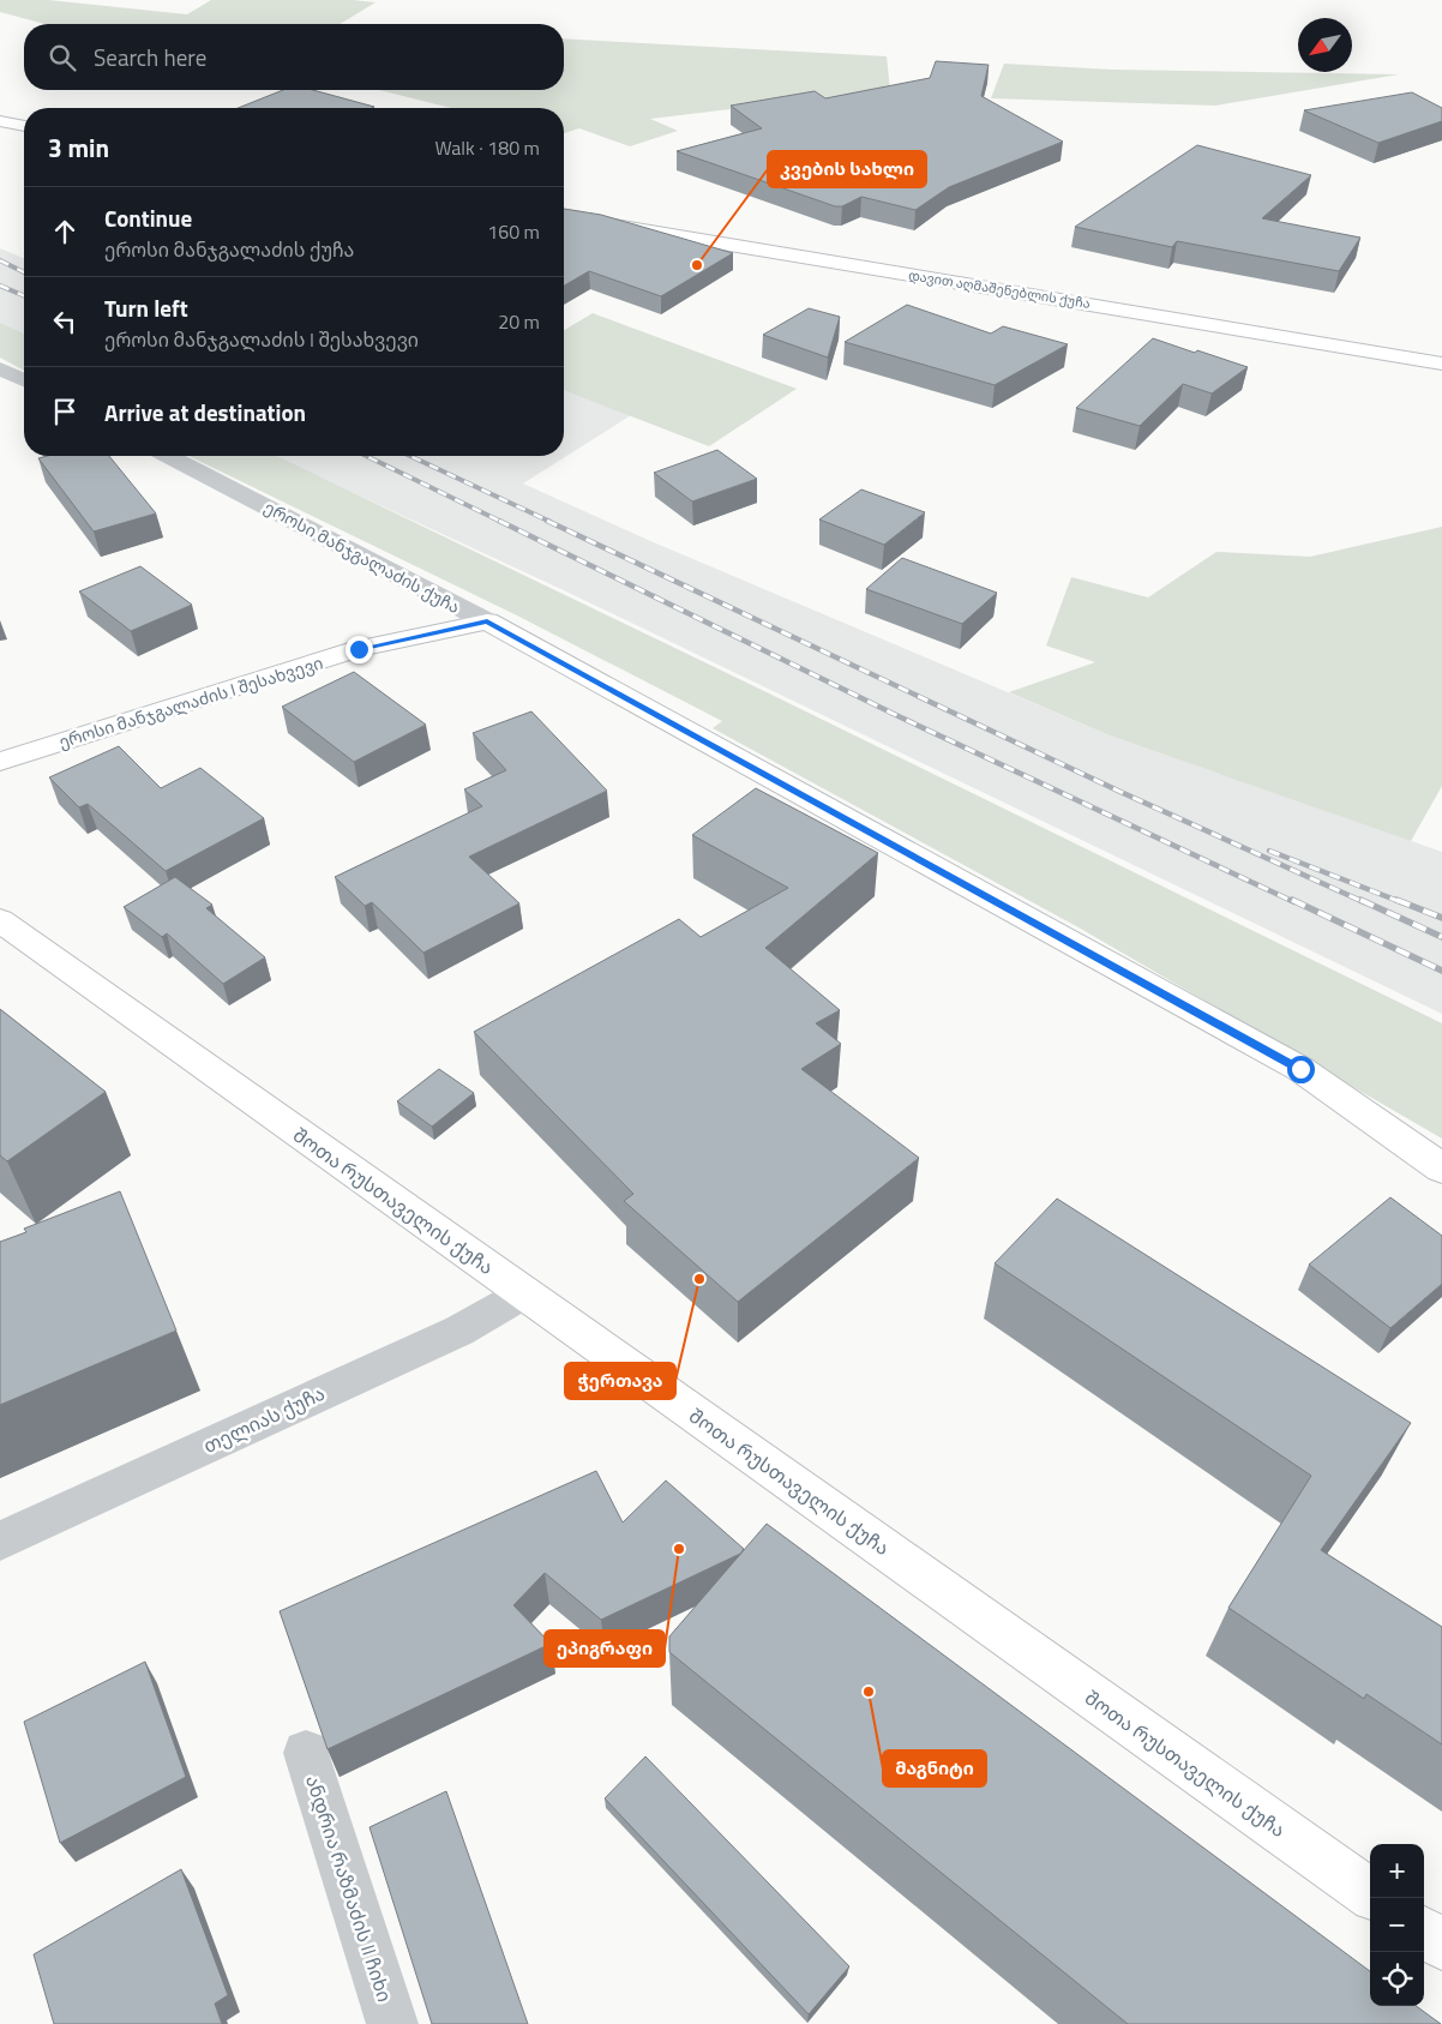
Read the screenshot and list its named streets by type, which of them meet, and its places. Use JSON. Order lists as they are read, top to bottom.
{
  "streets": {
    "main road": [
      "დავით აღმაშენებლის ქუჩა",
      "ეროსი მანჯგალაძის ქუჩა",
      "ეროსი მანჯგალაძის I შესახვევი",
      "შოთა რუსთაველის ქუჩა"
    ],
    "street": ["თელიას ქუჩა", "ანდრია რაზმაძის II ჩიხი"]
  },
  "crossings": [
    ["ეროსი მანჯგალაძის ქუჩა", "ეროსი მანჯგალაძის I შესახვევი"],
    ["შოთა რუსთაველის ქუჩა", "თელიას ქუჩა"]
  ],
  "places": [
    "კვების სახლი",
    "ჭერთავა",
    "ეპიგრაფი",
    "მაგნიტი"
  ],
  "north": "bottom left",
  "page": {
    "search": "Search here",
    "heading": ["3 min", "Walk · 180 m"],
    "list": [
      ["Continue", "ეროსი მანჯგალაძის ქუჩა", "160 m"],
      ["Turn left", "ეროსი მანჯგალაძის I შესახვევი", "20 m"],
      "Arrive at destination"
    ],
    "map_buttons": ["+", "−"]
  }
}
